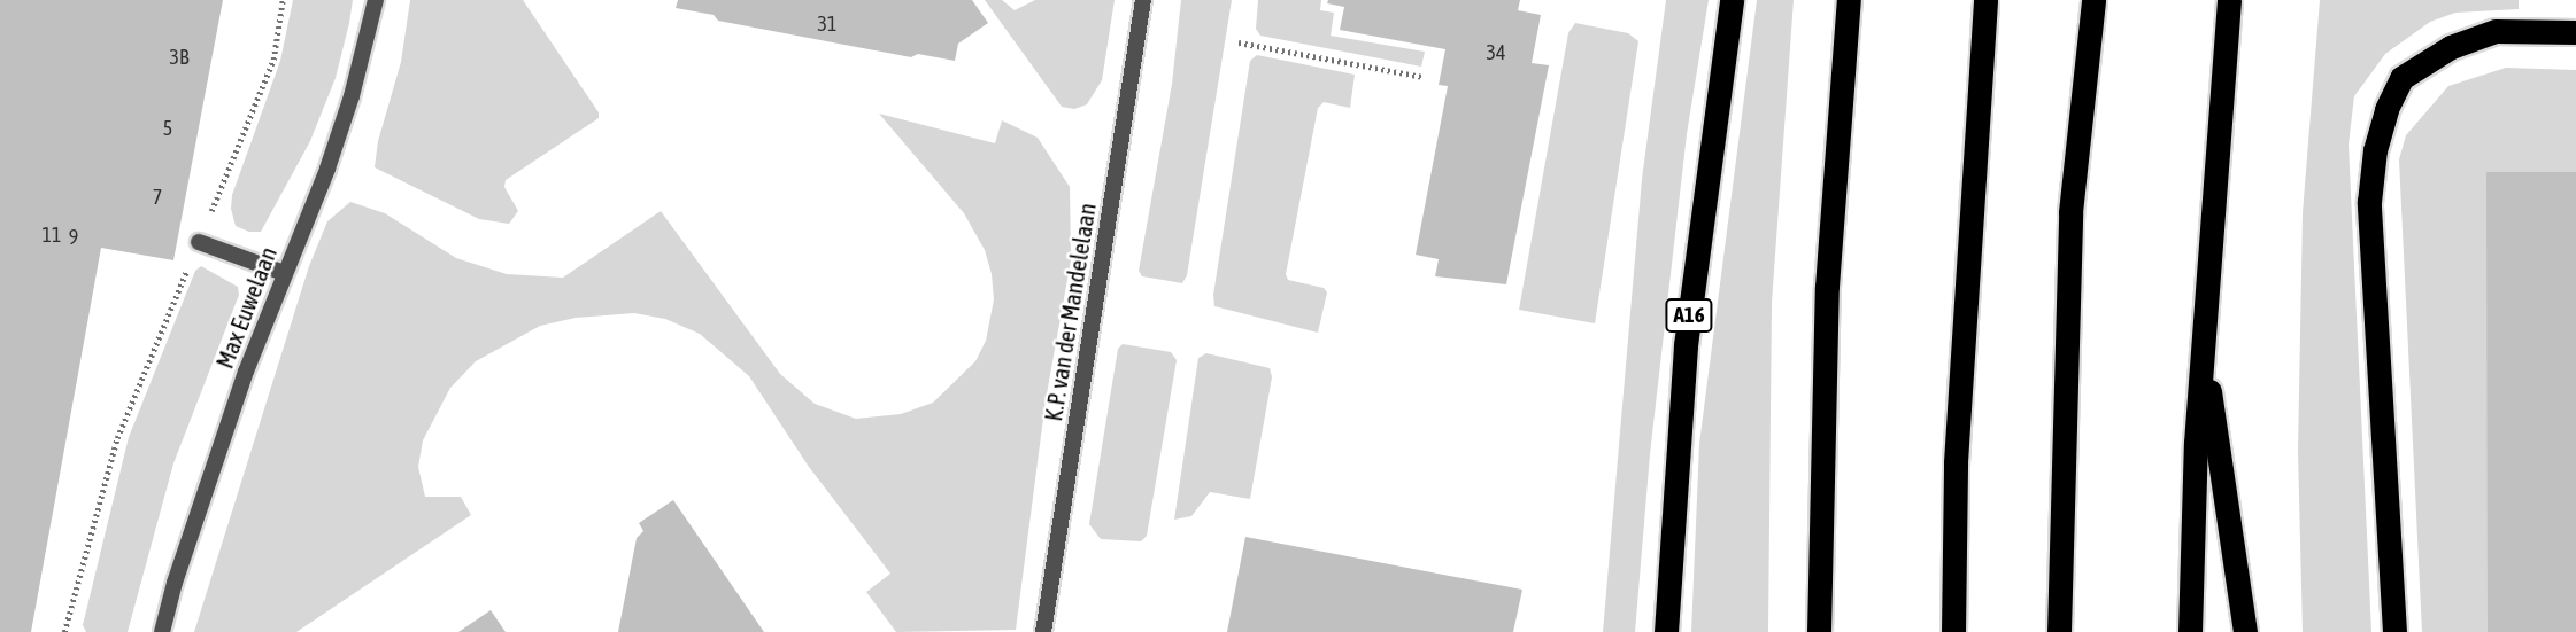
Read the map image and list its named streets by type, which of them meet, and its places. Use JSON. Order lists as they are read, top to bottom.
{
  "streets": {
    "highway": ["A16"],
    "street": ["Max Euwelaan", "K.P. van der Mandelelaan"]
  },
  "house_numbers": [
    "31",
    "34",
    "3B",
    "5",
    "7",
    "11",
    "9"
  ]
}
